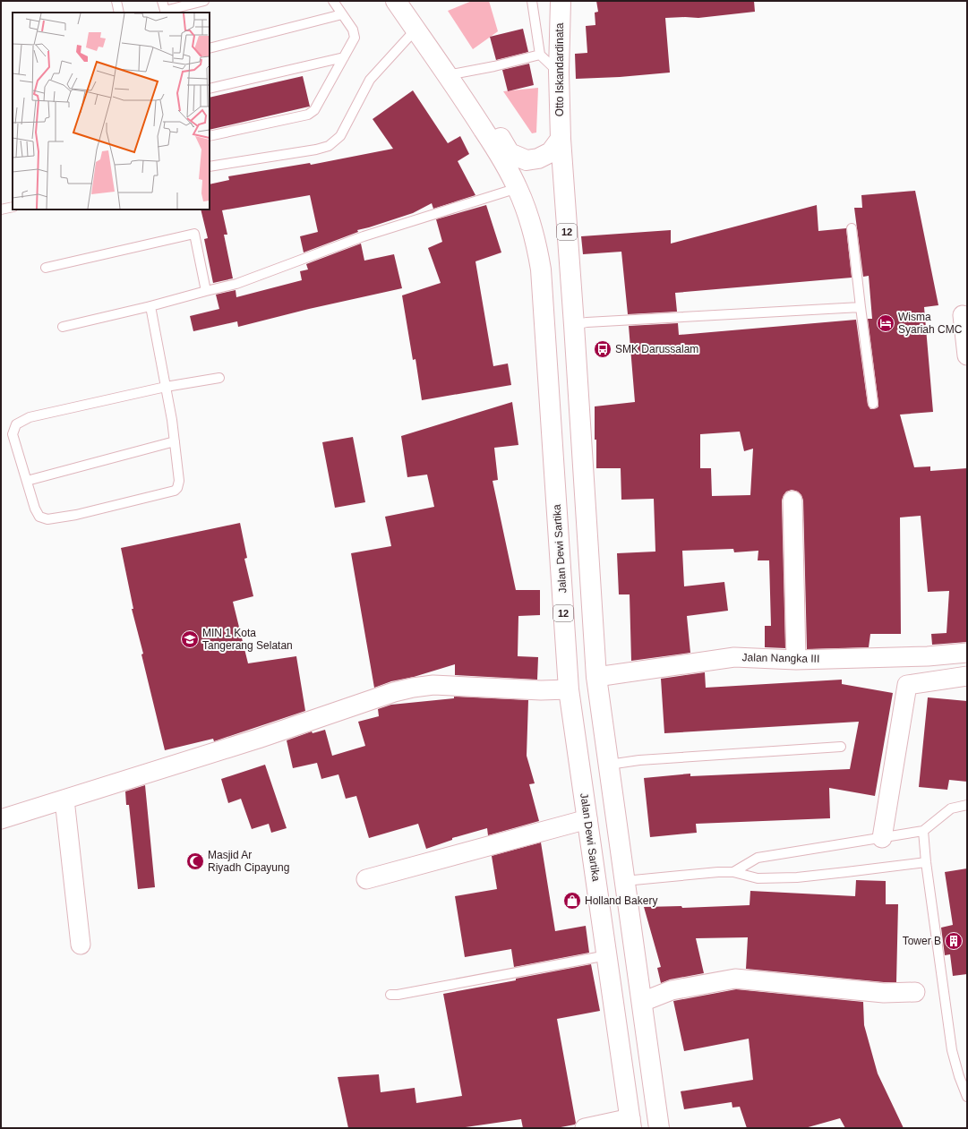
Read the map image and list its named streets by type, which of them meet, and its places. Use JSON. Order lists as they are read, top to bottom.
{
  "streets": {
    "highway": ["Otto Iskandardinata", "12", "Jalan Dewi Sartika"],
    "street": ["Jalan Nangka III"]
  },
  "crossings": [
    ["Otto Iskandardinata", "12"],
    ["12", "Jalan Dewi Sartika"],
    ["12", "Jalan Nangka III"]
  ],
  "places": {
    "hotel": ["Wisma Syariah CMC"],
    "bus stop": ["SMK Darussalam"],
    "school or university": ["MIN 1 Kota Tangerang Selatan"],
    "mosque": ["Masjid Ar Riyadh Cipayung"],
    "shop": ["Holland Bakery"],
    "building": ["Tower B"]
  }
}
